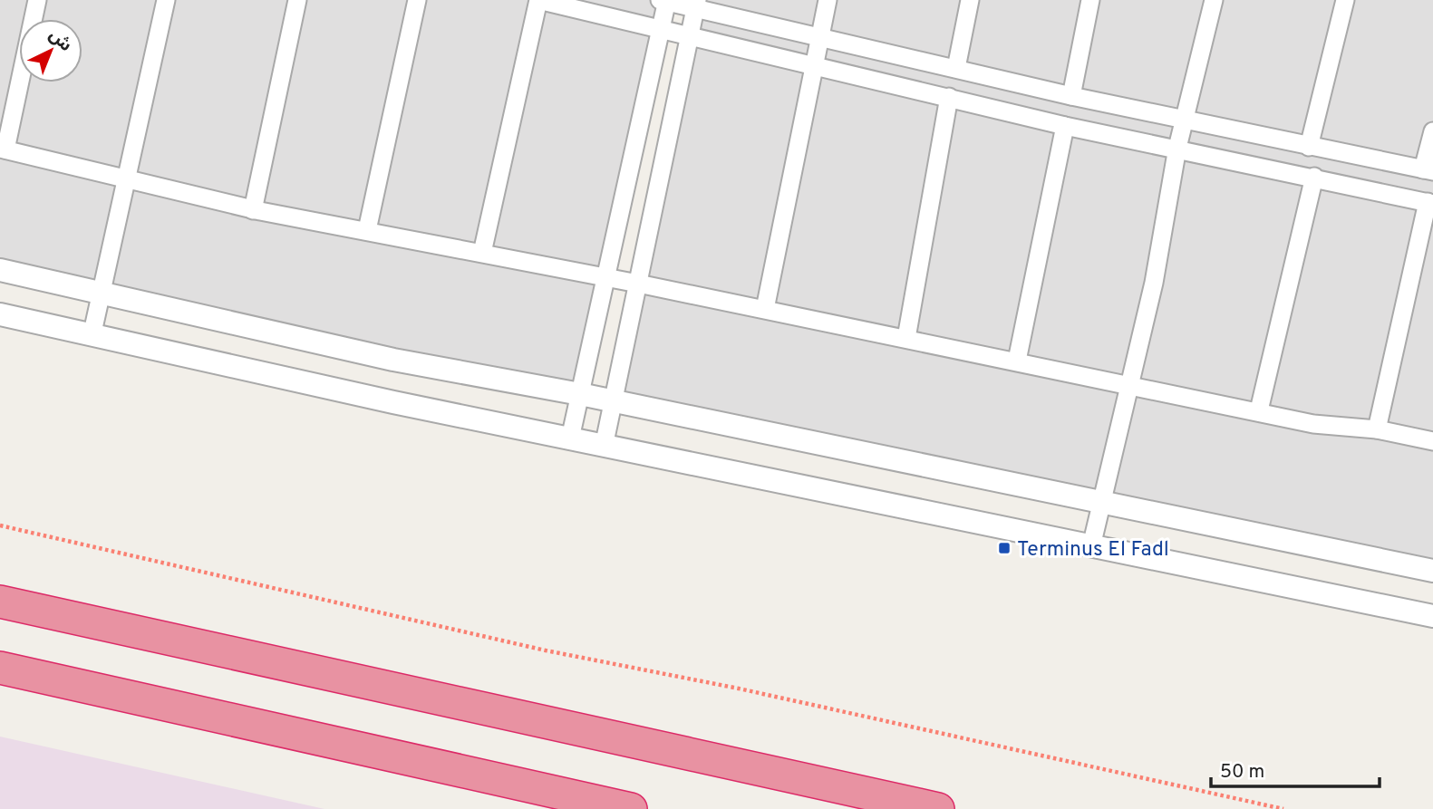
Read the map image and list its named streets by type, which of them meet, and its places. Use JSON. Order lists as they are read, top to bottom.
{
  "places": {
    "transit": ["Terminus El Fadl"]
  },
  "scale_bar": "50 m",
  "north": "top right"
}
